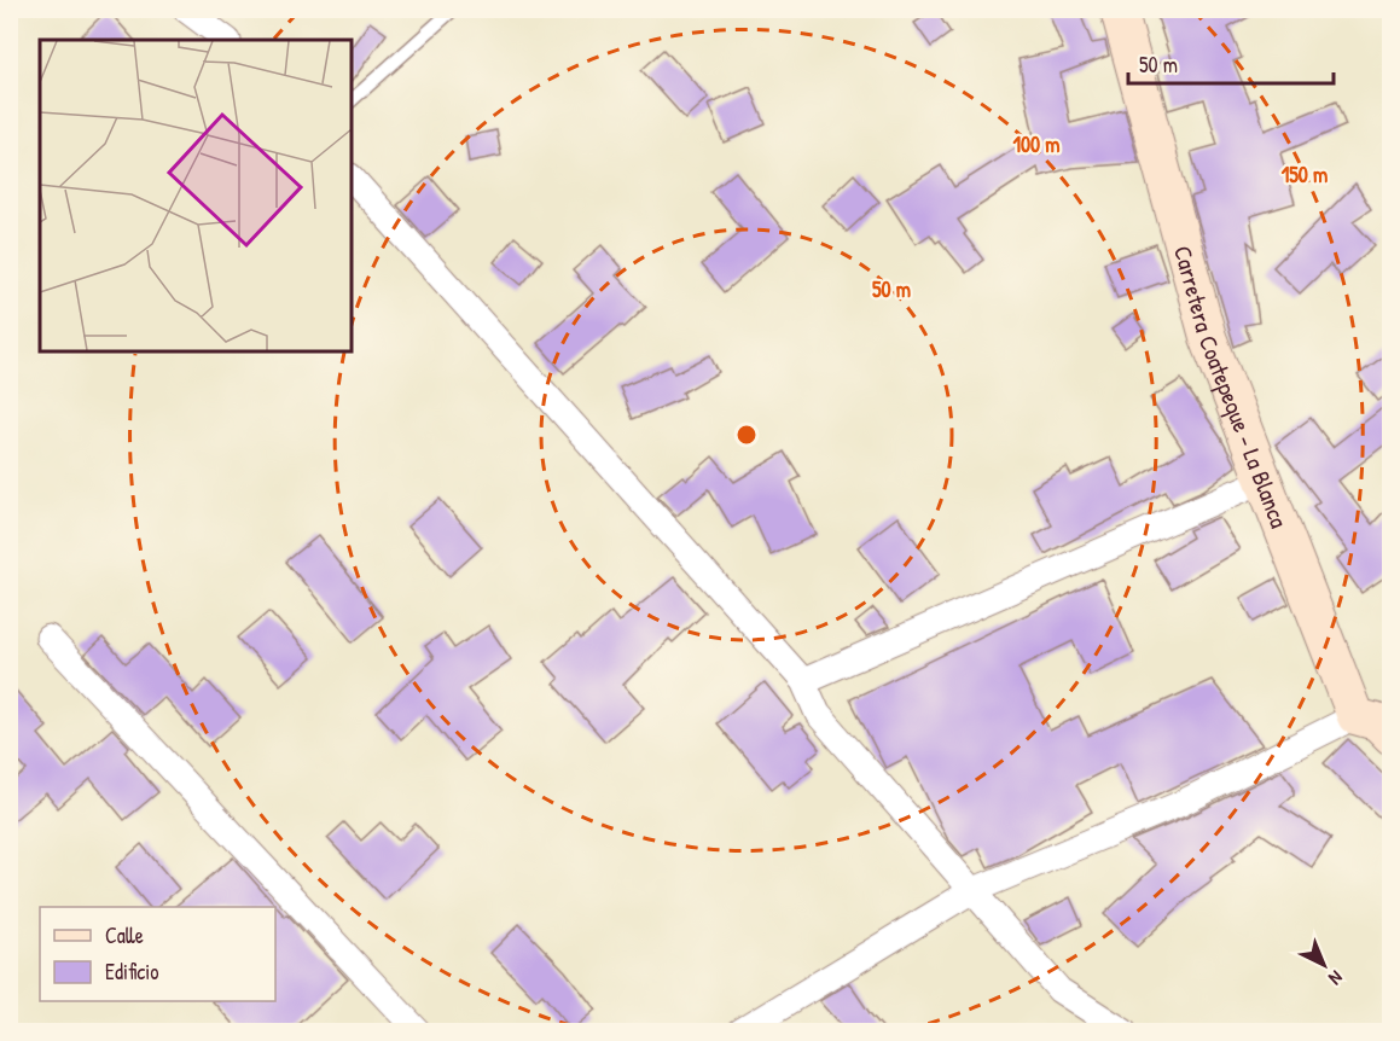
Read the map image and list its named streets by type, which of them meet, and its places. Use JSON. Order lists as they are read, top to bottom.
{
  "streets": {
    "main road": ["Carretera Coatepeque - La Blanca"]
  },
  "legend": ["Calle", "Edificio"],
  "scale_bar": "50 m",
  "north": "bottom right",
  "rings": ["100 m", "150 m", "50 m"]
}
